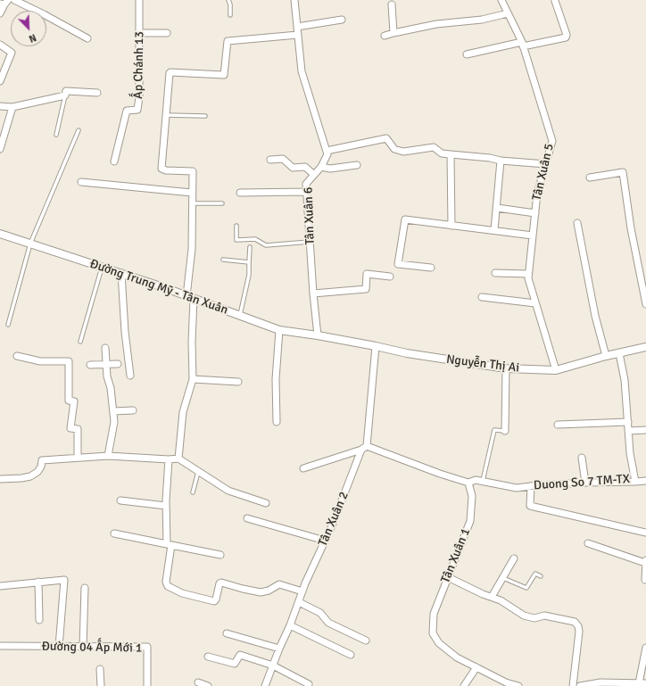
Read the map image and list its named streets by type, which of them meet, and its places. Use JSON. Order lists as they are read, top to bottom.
{
  "streets": {
    "street": [
      "Ấp Chánh 13",
      "Tân Xuân 5",
      "Tân Xuân 6",
      "Đường Trung Mỹ - Tân Xuân",
      "Nguyễn Thị Ai",
      "Duong So 7 TM-TX",
      "Tân Xuân 2",
      "Tân Xuân 1",
      "Đường 04 Ấp Mới 1"
    ]
  },
  "crossings": [
    ["Tân Xuân 5", "Nguyễn Thị Ai"],
    ["Tân Xuân 6", "Đường Trung Mỹ - Tân Xuân"],
    ["Tân Xuân 6", "Nguyễn Thị Ai"],
    ["Đường Trung Mỹ - Tân Xuân", "Nguyễn Thị Ai"],
    ["Nguyễn Thị Ai", "Duong So 7 TM-TX"],
    ["Nguyễn Thị Ai", "Tân Xuân 2"],
    ["Duong So 7 TM-TX", "Tân Xuân 1"]
  ],
  "north": "bottom right"
}
